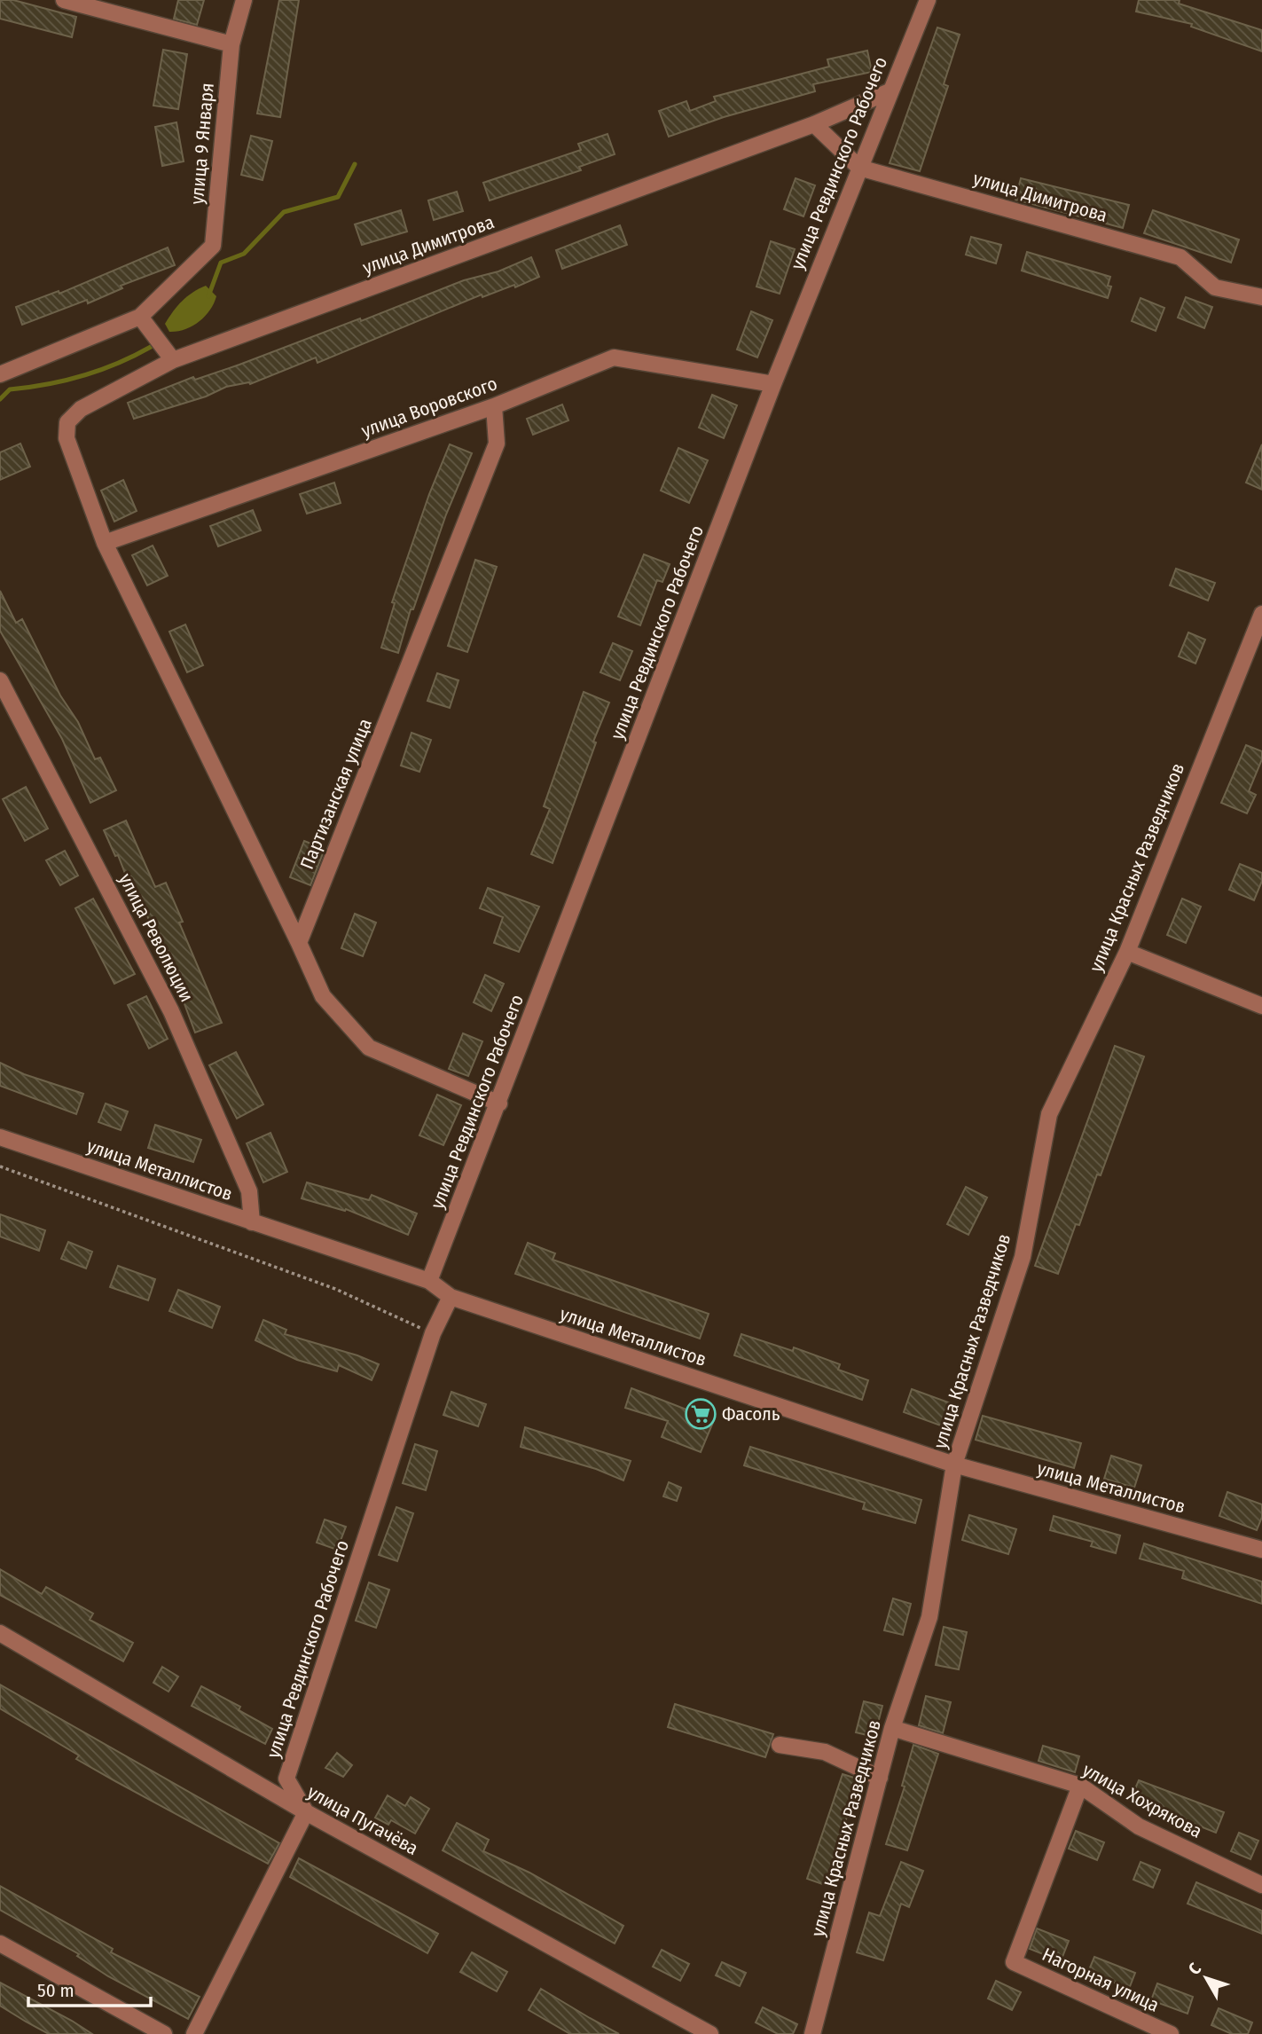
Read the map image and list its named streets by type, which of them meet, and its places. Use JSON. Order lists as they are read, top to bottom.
{
  "streets": {
    "street": [
      "улица 9 Января",
      "улица Ревдинского Рабочего",
      "улица Димитрова",
      "улица Воровского",
      "Партизанская улица",
      "улица Красных Разведчиков",
      "улица Революции",
      "улица Металлистов",
      "улица Хохрякова",
      "улица Пугачёва",
      "Нагорная улица"
    ]
  },
  "crossings": [
    ["улица Ревдинского Рабочего", "улица Димитрова"],
    ["улица Ревдинского Рабочего", "улица Воровского"],
    ["улица Ревдинского Рабочего", "улица Металлистов"],
    ["улица Ревдинского Рабочего", "улица Пугачёва"],
    ["улица Димитрова", "улица Воровского"],
    ["улица Воровского", "Партизанская улица"],
    ["улица Красных Разведчиков", "улица Металлистов"],
    ["улица Красных Разведчиков", "улица Хохрякова"],
    ["улица Революции", "улица Металлистов"],
    ["улица Хохрякова", "Нагорная улица"]
  ],
  "places": {
    "supermarket": ["Фасоль"]
  },
  "scale_bar": "50 m",
  "north": "top left"
}
